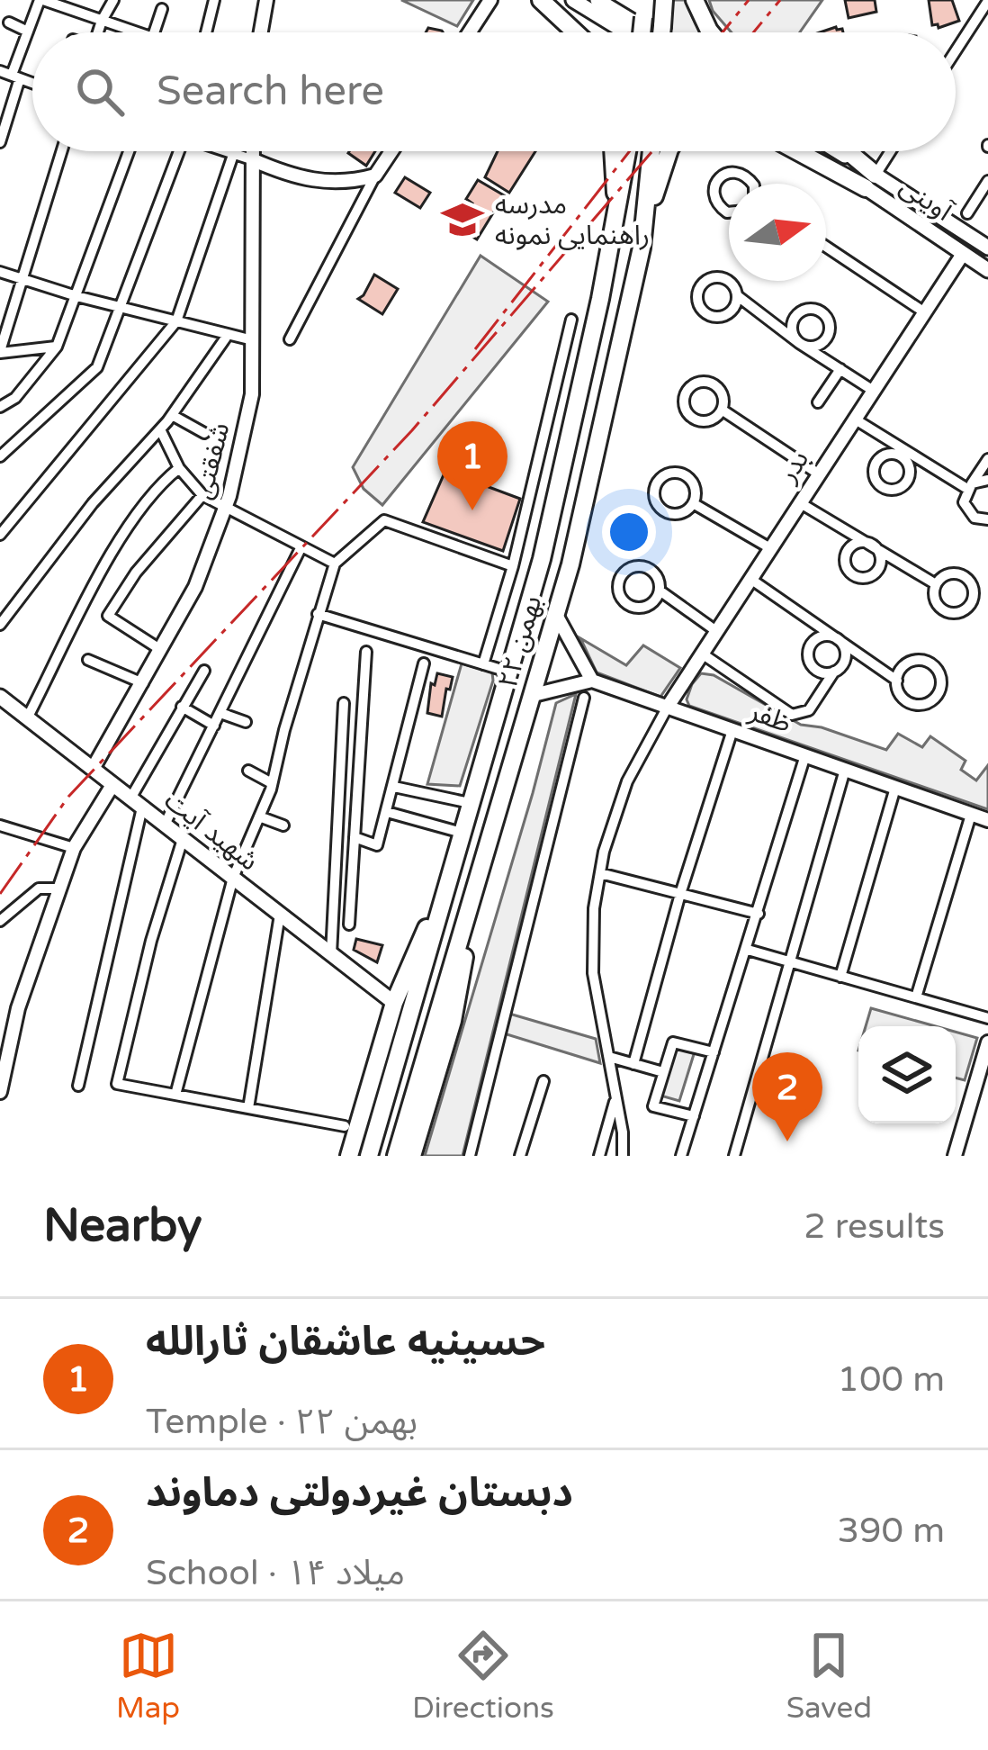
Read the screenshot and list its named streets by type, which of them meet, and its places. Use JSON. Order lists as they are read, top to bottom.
{
  "streets": {
    "highway": ["۲۲ بهمن"],
    "main road": ["آوینی", "شهید آیت"],
    "street": ["شفقتی", "بدر", "ظفر"]
  },
  "crossings": [
    ["آوینی", "بدر"],
    ["شفقتی", "شهید آیت"],
    ["بدر", "ظفر"]
  ],
  "places": {
    "school or university": ["مدرسه راهنمایی نمونه"]
  },
  "north": "right",
  "page": {
    "search": "Search here",
    "pins": ["1", "2"],
    "heading": ["Nearby", "2 results"],
    "list": [
      {
        "mark": "1",
        "name": "حسینیه عاشقان ثارالله",
        "note": "Temple · ۲۲ بهمن",
        "value": "100 m"
      },
      {
        "mark": "2",
        "name": "دبستان غیردولتی دماوند",
        "note": "School · میلاد ۱۴",
        "value": "390 m"
      }
    ],
    "nav": ["Map", "Directions", "Saved"]
  }
}
